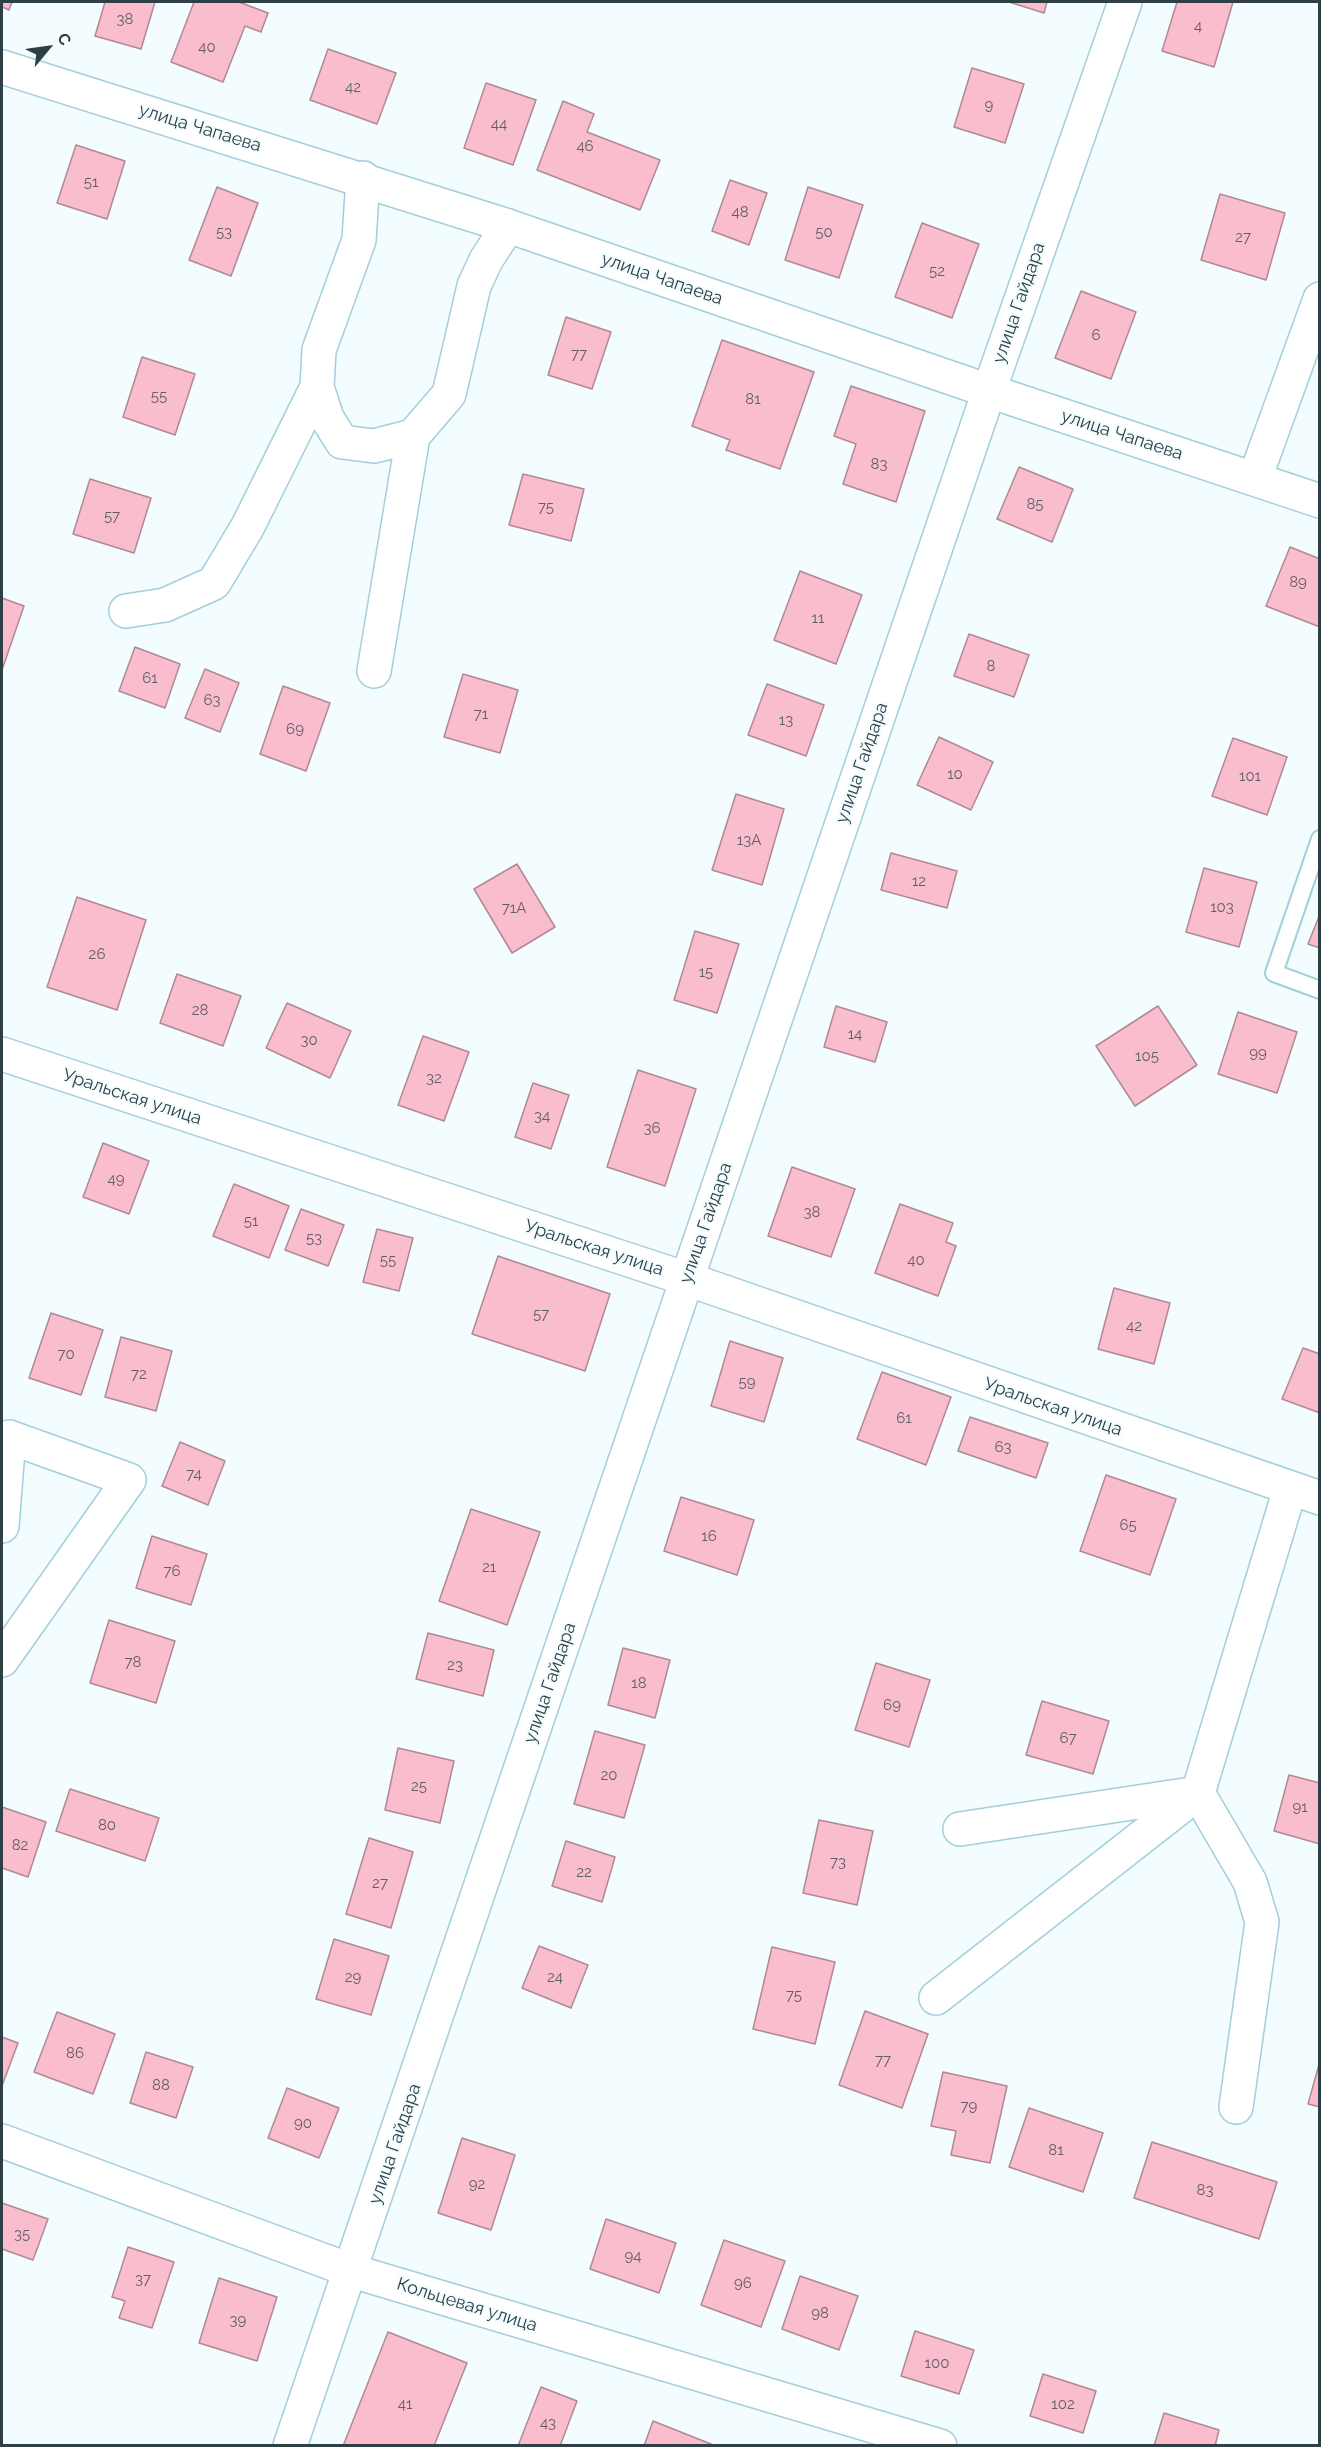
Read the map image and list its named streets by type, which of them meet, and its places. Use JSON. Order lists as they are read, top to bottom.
{
  "streets": {
    "street": [
      "улица Чапаева",
      "улица Гайдара",
      "Уральская улица",
      "Кольцевая улица"
    ]
  },
  "crossings": [
    ["улица Чапаева", "улица Гайдара"],
    ["улица Гайдара", "Уральская улица"],
    ["улица Гайдара", "Кольцевая улица"]
  ],
  "house_numbers": [
    "38",
    "4",
    "40",
    "42",
    "9",
    "44",
    "46",
    "51",
    "48",
    "53",
    "50",
    "27",
    "52",
    "6",
    "77",
    "55",
    "81",
    "83",
    "85",
    "75",
    "57",
    "89",
    "11",
    "8",
    "61",
    "63",
    "71",
    "13",
    "69",
    "10",
    "101",
    "13А",
    "12",
    "103",
    "71А",
    "26",
    "15",
    "28",
    "14",
    "30",
    "99",
    "105",
    "32",
    "34",
    "36",
    "49",
    "38",
    "51",
    "53",
    "55",
    "40",
    "57",
    "42",
    "70",
    "72",
    "59",
    "61",
    "63",
    "74",
    "65",
    "16",
    "21",
    "76",
    "78",
    "23",
    "18",
    "69",
    "67",
    "20",
    "25",
    "91",
    "80",
    "82",
    "73",
    "22",
    "27",
    "29",
    "24",
    "75",
    "86",
    "77",
    "88",
    "79",
    "90",
    "81",
    "92",
    "83",
    "35",
    "94",
    "37",
    "96",
    "98",
    "39",
    "100",
    "41",
    "102",
    "43"
  ],
  "north": "top right"
}
